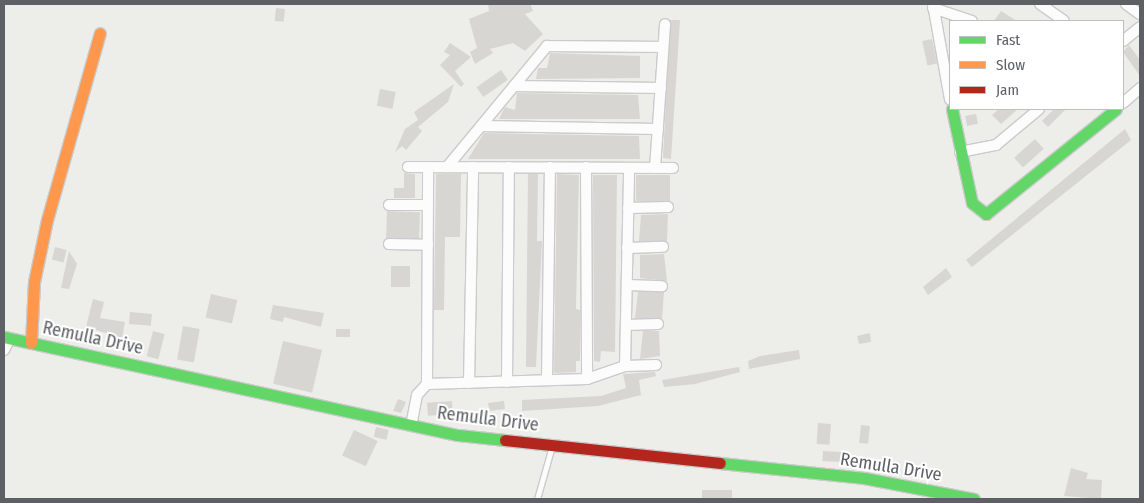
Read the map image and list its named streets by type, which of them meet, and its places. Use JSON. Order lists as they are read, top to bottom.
{
  "streets": {
    "main road": ["Remulla Drive"]
  },
  "legend": ["Fast", "Slow", "Jam"]
}
